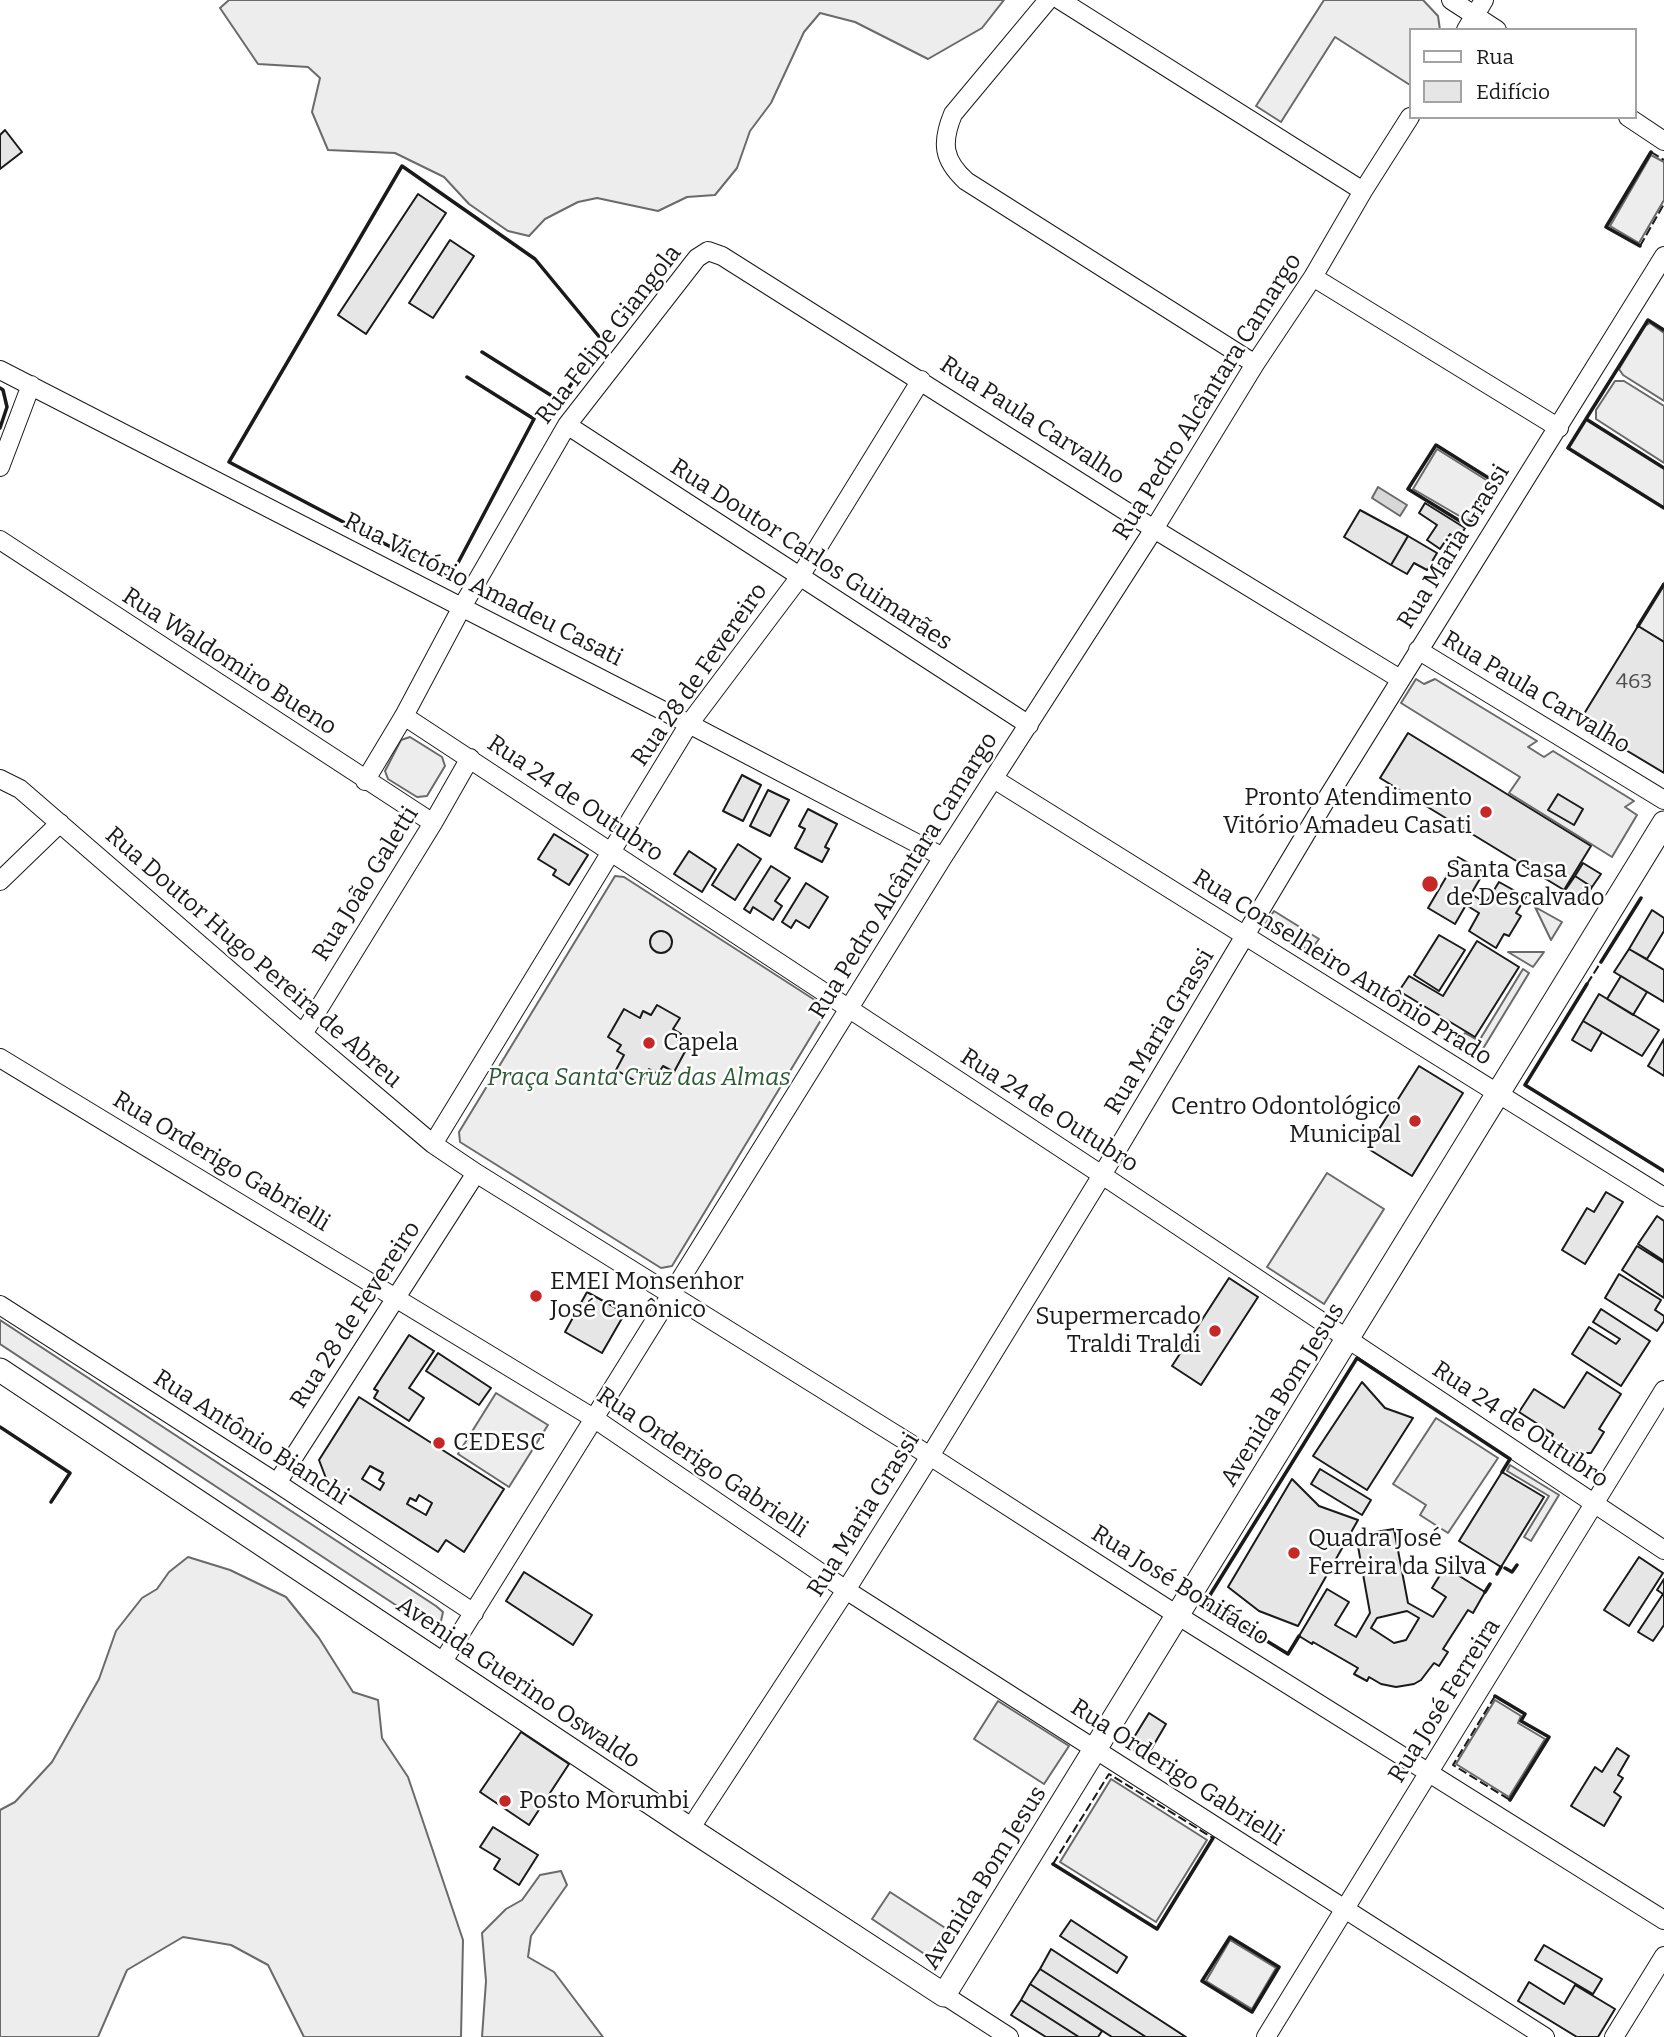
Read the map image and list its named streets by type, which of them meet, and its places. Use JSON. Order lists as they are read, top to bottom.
{
  "streets": {
    "street": [
      "Rua Felipe Giangola",
      "Rua Pedro Alcântara Camargo",
      "Rua Paula Carvalho",
      "Rua Maria Grassi",
      "Rua Doutor Carlos Guimarães",
      "Rua Victório Amadeu Casati",
      "Rua Waldomiro Bueno",
      "Rua 28 de Fevereiro",
      "Rua 24 de Outubro",
      "Rua João Galetti",
      "Rua Doutor Hugo Pereira de Abreu",
      "Rua Conselheiro Antônio Prado",
      "Rua Orderigo Gabrielli",
      "Avenida Bom Jesus",
      "Rua Antônio Bianchi",
      "Rua José Bonifácio",
      "Avenida Guerino Oswaldo",
      "Rua José Ferreira"
    ]
  },
  "crossings": [
    ["Rua Felipe Giangola", "Rua Paula Carvalho"],
    ["Rua Felipe Giangola", "Rua Doutor Carlos Guimarães"],
    ["Rua Felipe Giangola", "Rua Victório Amadeu Casati"],
    ["Rua Felipe Giangola", "Rua Waldomiro Bueno"],
    ["Rua Felipe Giangola", "Rua 24 de Outubro"],
    ["Rua Pedro Alcântara Camargo", "Rua Paula Carvalho"],
    ["Rua Pedro Alcântara Camargo", "Rua Doutor Carlos Guimarães"],
    ["Rua Pedro Alcântara Camargo", "Rua Victório Amadeu Casati"],
    ["Rua Pedro Alcântara Camargo", "Rua 24 de Outubro"],
    ["Rua Pedro Alcântara Camargo", "Rua Doutor Hugo Pereira de Abreu"],
    ["Rua Pedro Alcântara Camargo", "Rua Conselheiro Antônio Prado"],
    ["Rua Pedro Alcântara Camargo", "Rua Orderigo Gabrielli"],
    ["Rua Pedro Alcântara Camargo", "Rua Antônio Bianchi"],
    ["Rua Pedro Alcântara Camargo", "Rua José Bonifácio"],
    ["Rua Pedro Alcântara Camargo", "Avenida Guerino Oswaldo"],
    ["Rua Paula Carvalho", "Rua Maria Grassi"],
    ["Rua Paula Carvalho", "Rua 28 de Fevereiro"],
    ["Rua Maria Grassi", "Rua 24 de Outubro"],
    ["Rua Maria Grassi", "Rua Conselheiro Antônio Prado"],
    ["Rua Maria Grassi", "Rua Orderigo Gabrielli"],
    ["Rua Maria Grassi", "Rua José Bonifácio"],
    ["Rua Maria Grassi", "Avenida Guerino Oswaldo"],
    ["Rua Doutor Carlos Guimarães", "Rua 28 de Fevereiro"],
    ["Rua Victório Amadeu Casati", "Rua 28 de Fevereiro"],
    ["Rua Waldomiro Bueno", "Rua João Galetti"],
    ["Rua 28 de Fevereiro", "Rua 24 de Outubro"],
    ["Rua 28 de Fevereiro", "Rua Doutor Hugo Pereira de Abreu"],
    ["Rua 28 de Fevereiro", "Rua Orderigo Gabrielli"],
    ["Rua 28 de Fevereiro", "Rua Antônio Bianchi"],
    ["Rua 24 de Outubro", "Rua João Galetti"],
    ["Rua 24 de Outubro", "Avenida Bom Jesus"],
    ["Rua 24 de Outubro", "Rua José Ferreira"],
    ["Rua João Galetti", "Rua Doutor Hugo Pereira de Abreu"],
    ["Rua Doutor Hugo Pereira de Abreu", "Rua José Bonifácio"],
    ["Rua Conselheiro Antônio Prado", "Avenida Bom Jesus"],
    ["Rua Orderigo Gabrielli", "Avenida Bom Jesus"],
    ["Rua Orderigo Gabrielli", "Rua José Ferreira"],
    ["Avenida Bom Jesus", "Rua José Bonifácio"],
    ["Avenida Bom Jesus", "Avenida Guerino Oswaldo"],
    ["Rua José Bonifácio", "Rua José Ferreira"]
  ],
  "parks": ["Praça Santa Cruz das Almas"],
  "places": [
    "Pronto Atendimento Vitório Amadeu Casati",
    "Santa Casa de Descalvado",
    "Capela",
    "Centro Odontológico Municipal",
    "EMEI Monsenhor José Canônico",
    "Supermercado Traldi Traldi",
    "CEDESC",
    "Quadra José Ferreira da Silva",
    "Posto Morumbi"
  ],
  "house_numbers": ["463"],
  "legend": ["Rua", "Edifício"]
}
